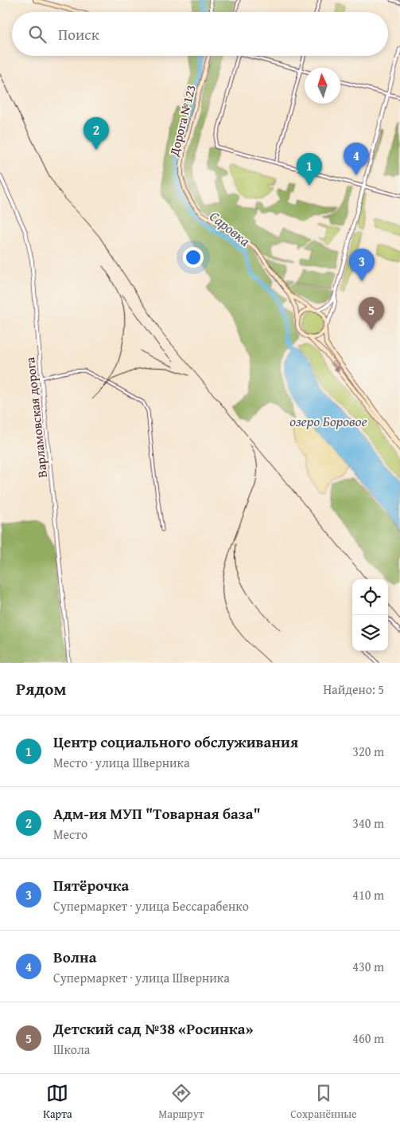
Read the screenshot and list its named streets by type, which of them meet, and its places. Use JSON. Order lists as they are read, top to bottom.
{
  "streets": {
    "main road": ["Дорога №123"],
    "street": ["Варламовская дорога"]
  },
  "water": ["Саровка", "озеро Боровое"],
  "north": "top",
  "page": {
    "search": "Поиск",
    "pins": [
      "2",
      "4",
      "1",
      "3",
      "5"
    ],
    "heading": ["Рядом", "Найдено: 5"],
    "list": [
      {
        "mark": "1",
        "name": "Центр социального обслуживания",
        "note": "Место · улица Шверника",
        "value": "320 m"
      },
      {
        "mark": "2",
        "name": "Адм-ия МУП \"Товарная база\"",
        "note": "Место",
        "value": "340 m"
      },
      {
        "mark": "3",
        "name": "Пятёрочка",
        "note": "Супермаркет · улица Бессарабенко",
        "value": "410 m"
      },
      {
        "mark": "4",
        "name": "Волна",
        "note": "Супермаркет · улица Шверника",
        "value": "430 m"
      },
      {
        "mark": "5",
        "name": "Детский сад №38 «Росинка»",
        "note": "Школа",
        "value": "460 m"
      }
    ],
    "nav": ["Карта", "Маршрут", "Сохранённые"]
  }
}
